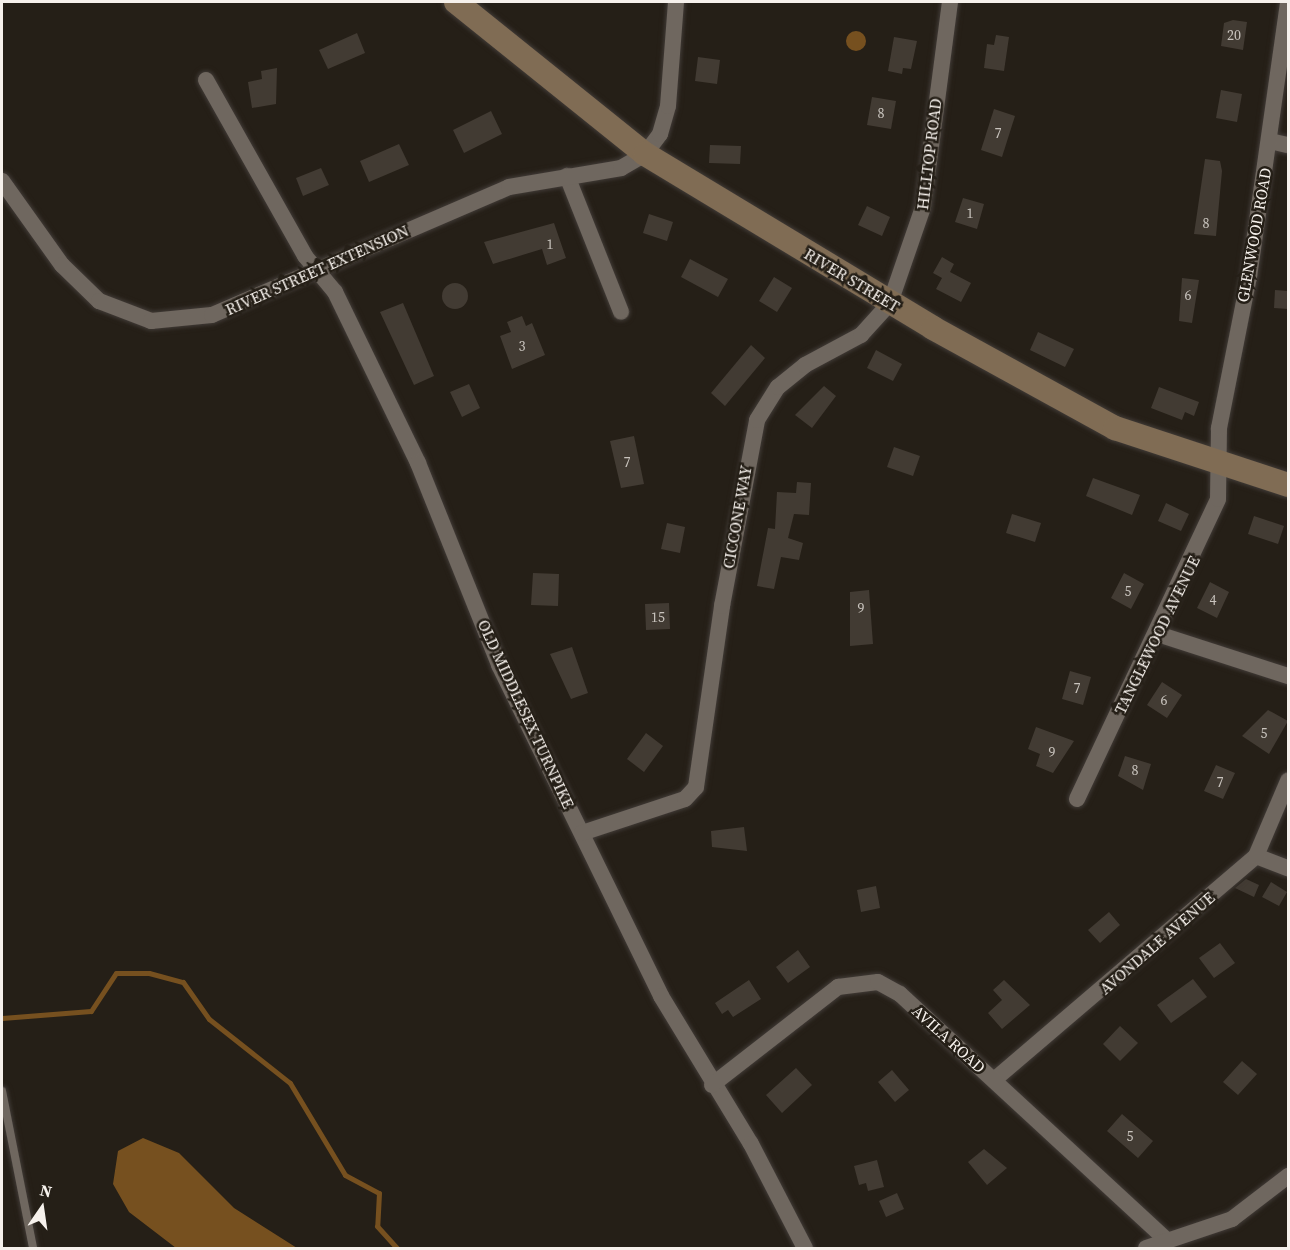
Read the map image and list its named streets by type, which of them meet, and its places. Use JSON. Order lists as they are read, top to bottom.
{
  "streets": {
    "main road": ["RIVER STREET"],
    "street": [
      "HILLTOP ROAD",
      "GLENWOOD ROAD",
      "RIVER STREET EXTENSION",
      "CICCONE WAY",
      "TANGLEWOOD AVENUE",
      "OLD MIDDLESEX TURNPIKE",
      "AVONDALE AVENUE",
      "AVILA ROAD"
    ]
  },
  "crossings": [
    ["HILLTOP ROAD", "RIVER STREET"],
    ["HILLTOP ROAD", "CICCONE WAY"],
    ["GLENWOOD ROAD", "RIVER STREET"],
    ["GLENWOOD ROAD", "TANGLEWOOD AVENUE"],
    ["RIVER STREET EXTENSION", "RIVER STREET"],
    ["RIVER STREET EXTENSION", "OLD MIDDLESEX TURNPIKE"],
    ["RIVER STREET", "CICCONE WAY"],
    ["RIVER STREET", "TANGLEWOOD AVENUE"],
    ["CICCONE WAY", "OLD MIDDLESEX TURNPIKE"],
    ["OLD MIDDLESEX TURNPIKE", "AVILA ROAD"],
    ["AVONDALE AVENUE", "AVILA ROAD"]
  ],
  "house_numbers": [
    "20",
    "8",
    "7",
    "1",
    "8",
    "1",
    "6",
    "3",
    "7",
    "5",
    "4",
    "9",
    "15",
    "7",
    "6",
    "5",
    "9",
    "8",
    "7",
    "5"
  ],
  "north": "top"
}
